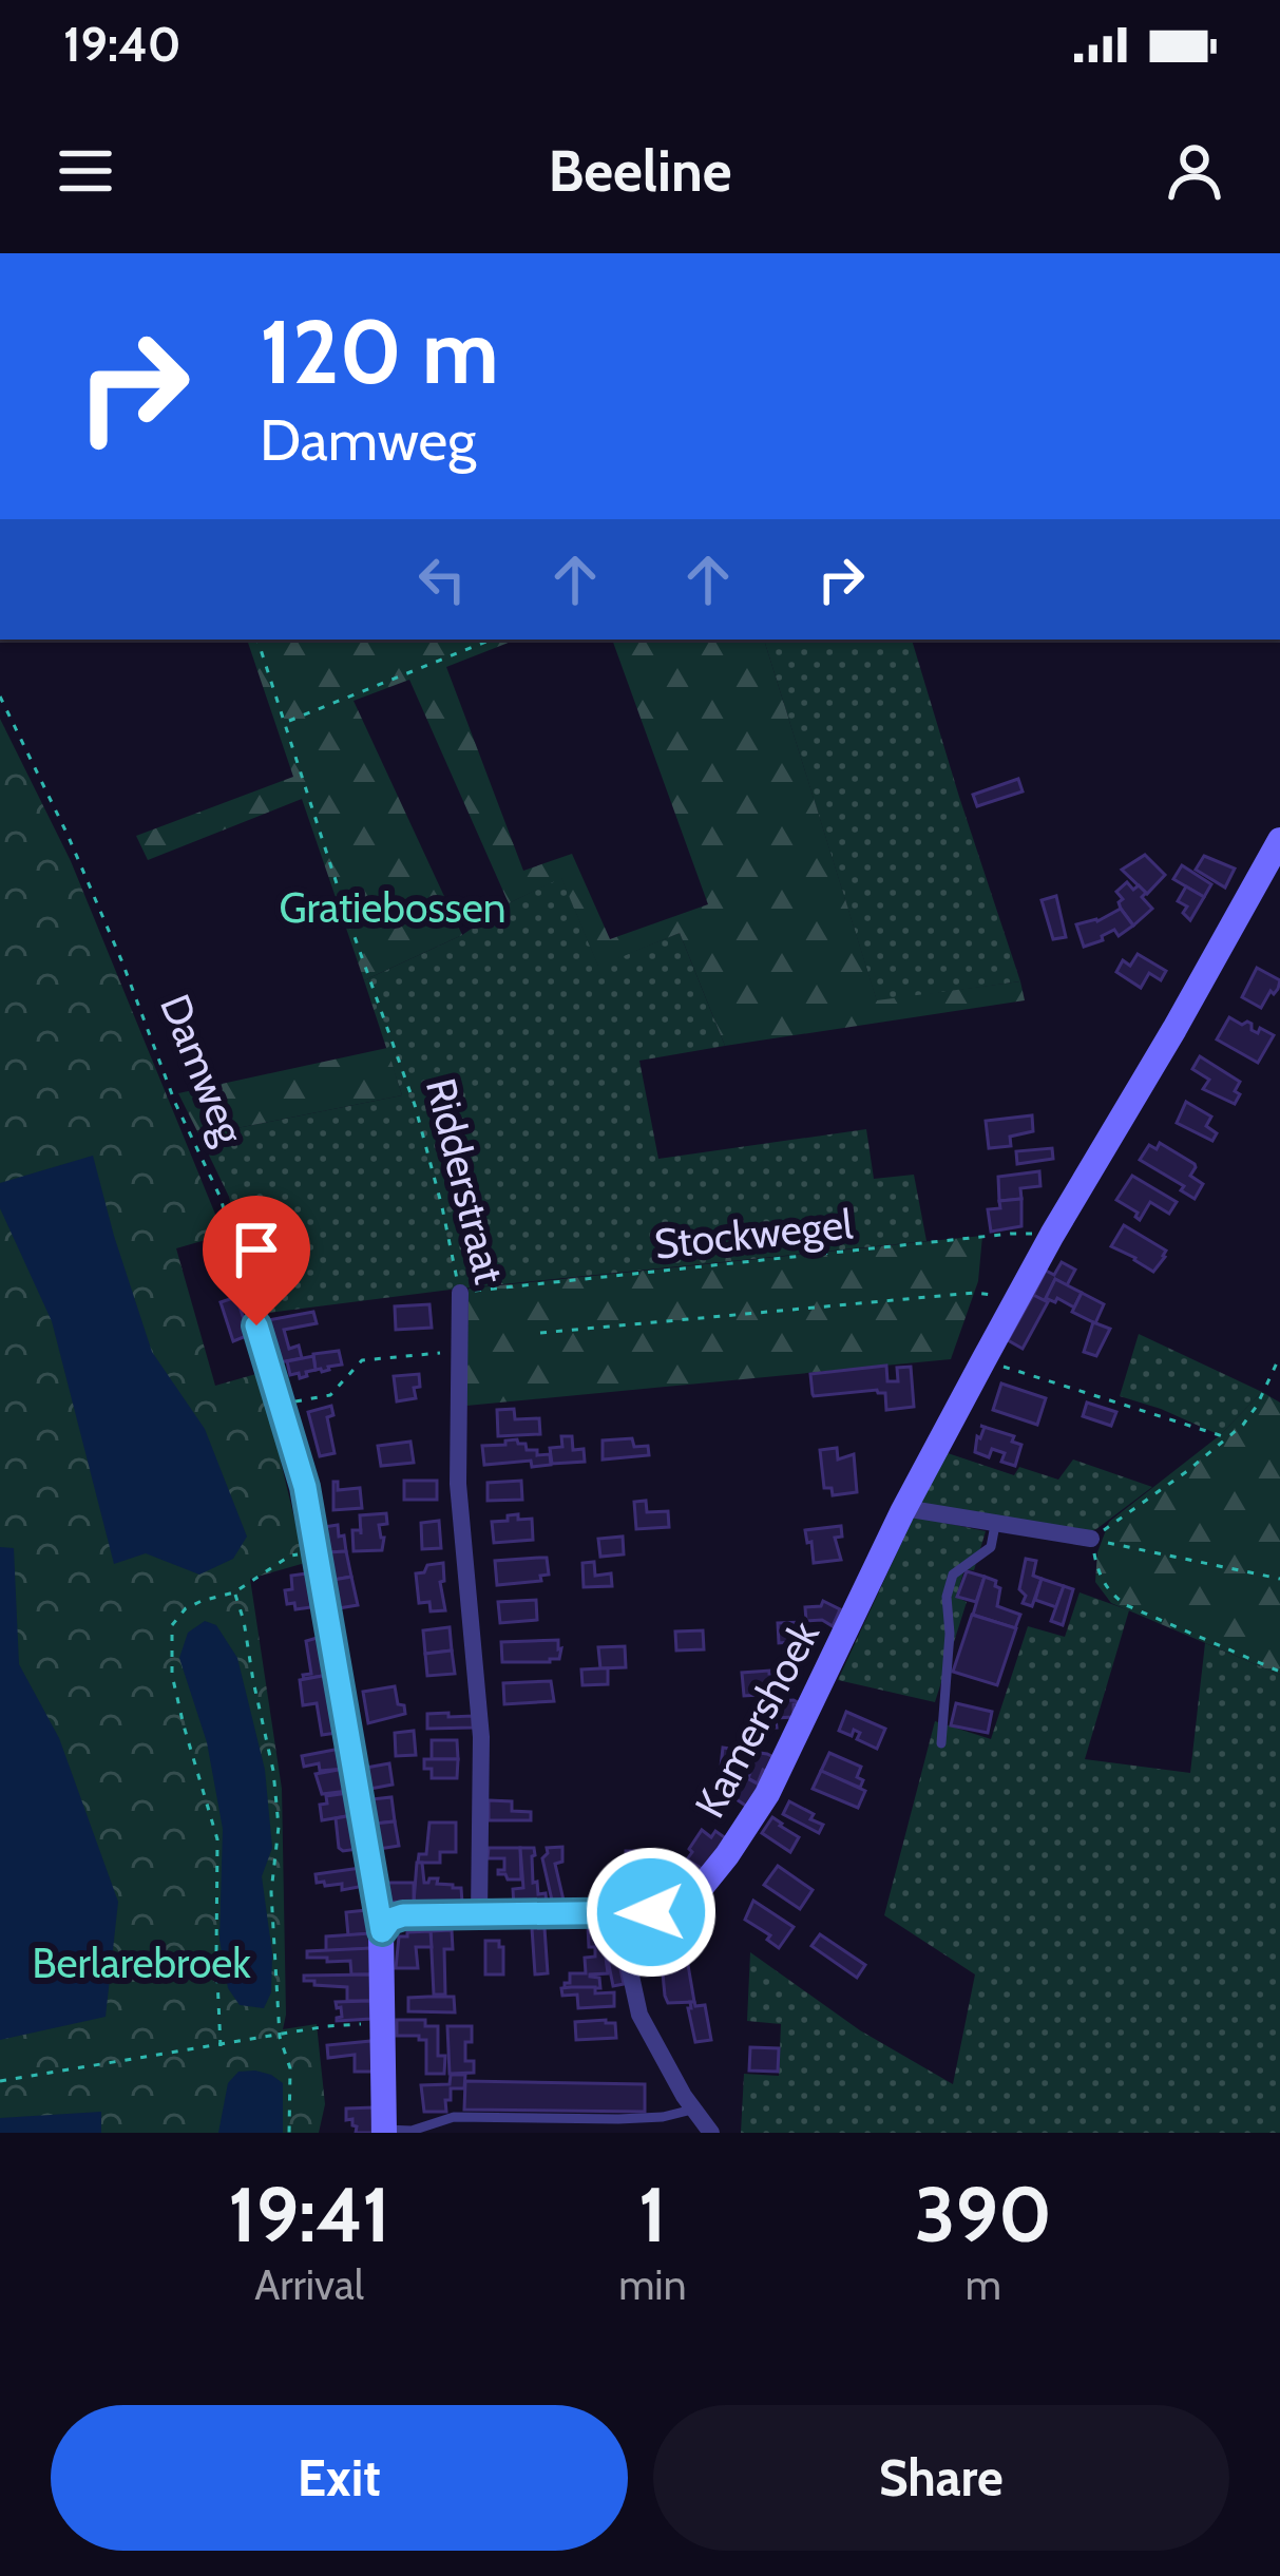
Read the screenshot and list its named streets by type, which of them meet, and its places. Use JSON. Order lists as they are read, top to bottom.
{
  "streets": {
    "street": ["Ridderstraat", "Kamershoek"],
    "path": ["Damweg", "Stockwegel"]
  },
  "crossings": [
    ["Ridderstraat", "Stockwegel"],
    ["Ridderstraat", "Kamershoek"],
    ["Stockwegel", "Kamershoek"]
  ],
  "parks": ["Gratiebossen", "Berlarebroek"],
  "page": {
    "status": "19:40",
    "header": "Beeline",
    "turn": ["120 m", "Damweg"],
    "eta": [
      "19:41",
      "Arrival",
      "1",
      "min",
      "390",
      "m"
    ],
    "buttons": ["Exit", "Share"]
  }
}
